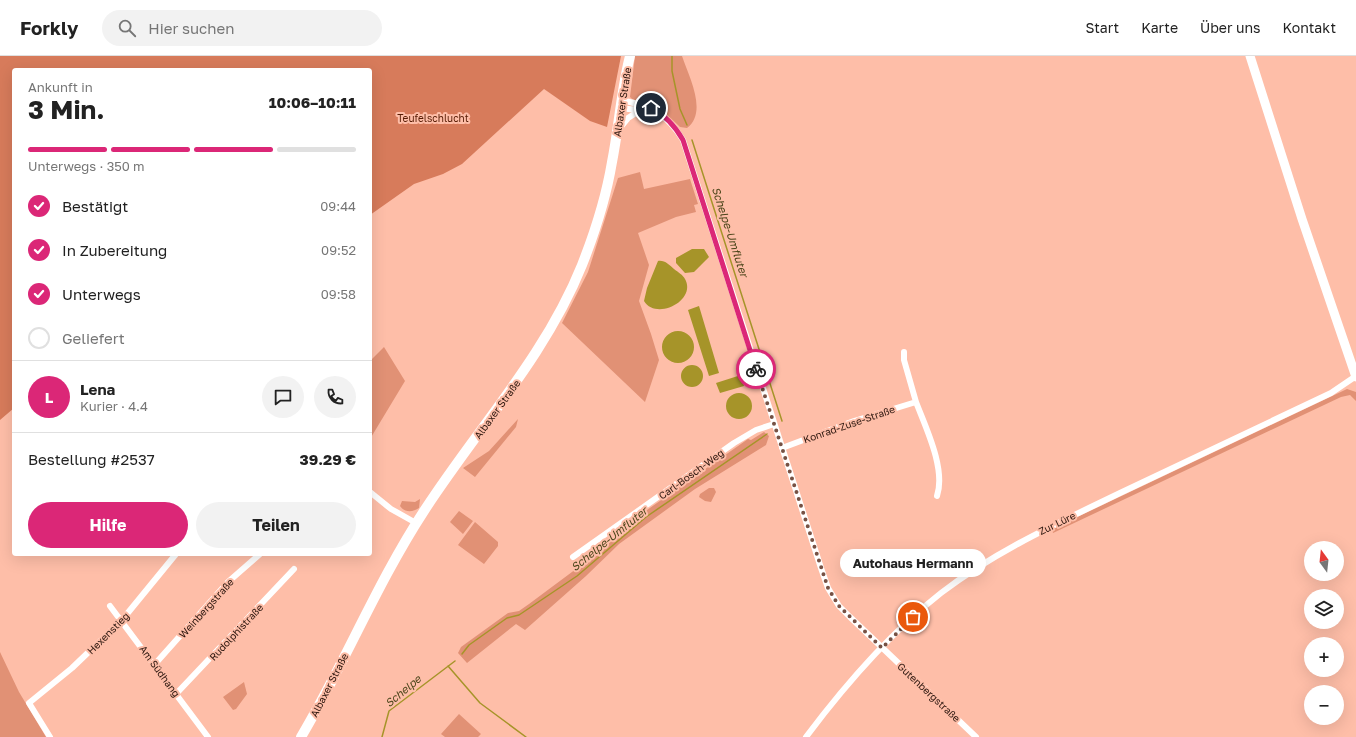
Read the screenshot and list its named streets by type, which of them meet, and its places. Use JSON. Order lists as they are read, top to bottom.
{
  "streets": {
    "main road": ["Albaxer Straße"],
    "street": [
      "Konrad-Zuse-Straße",
      "Carl-Bosch-Weg",
      "Zur Lüre",
      "Weinbergstraße",
      "Rudolphistraße",
      "Hexenstieg",
      "Am Südhang",
      "Gutenbergstraße"
    ]
  },
  "crossings": [
    ["Albaxer Straße", "Gutenbergstraße"],
    ["Konrad-Zuse-Straße", "Gutenbergstraße"],
    ["Carl-Bosch-Weg", "Gutenbergstraße"],
    ["Zur Lüre", "Gutenbergstraße"],
    ["Weinbergstraße", "Am Südhang"],
    ["Rudolphistraße", "Am Südhang"],
    ["Hexenstieg", "Am Südhang"]
  ],
  "water": ["Schelpe-Umfluter", "Schelpe"],
  "parks": ["Teufelschlucht"],
  "places": ["Autohaus Hermann"],
  "north": "top",
  "page": {
    "header": "Forkly",
    "search": "Hier suchen",
    "nav": [
      "Start",
      "Karte",
      "Über uns",
      "Kontakt"
    ],
    "heading": ["3 Min.", "Ankunft in", "10:06–10:11"],
    "panel": [
      "Lena",
      "Kurier · 4.4",
      "Bestellung #2537",
      "39.29 €"
    ],
    "bar": "Unterwegs · 350 m",
    "list": [
      ["Bestätigt", "09:44"],
      ["In Zubereitung", "09:52"],
      ["Unterwegs", "09:58"],
      "Geliefert"
    ],
    "round": "L",
    "buttons": ["Hilfe", "Teilen"],
    "map_buttons": ["+", "−"],
    "bubble": "Autohaus Hermann"
  }
}
